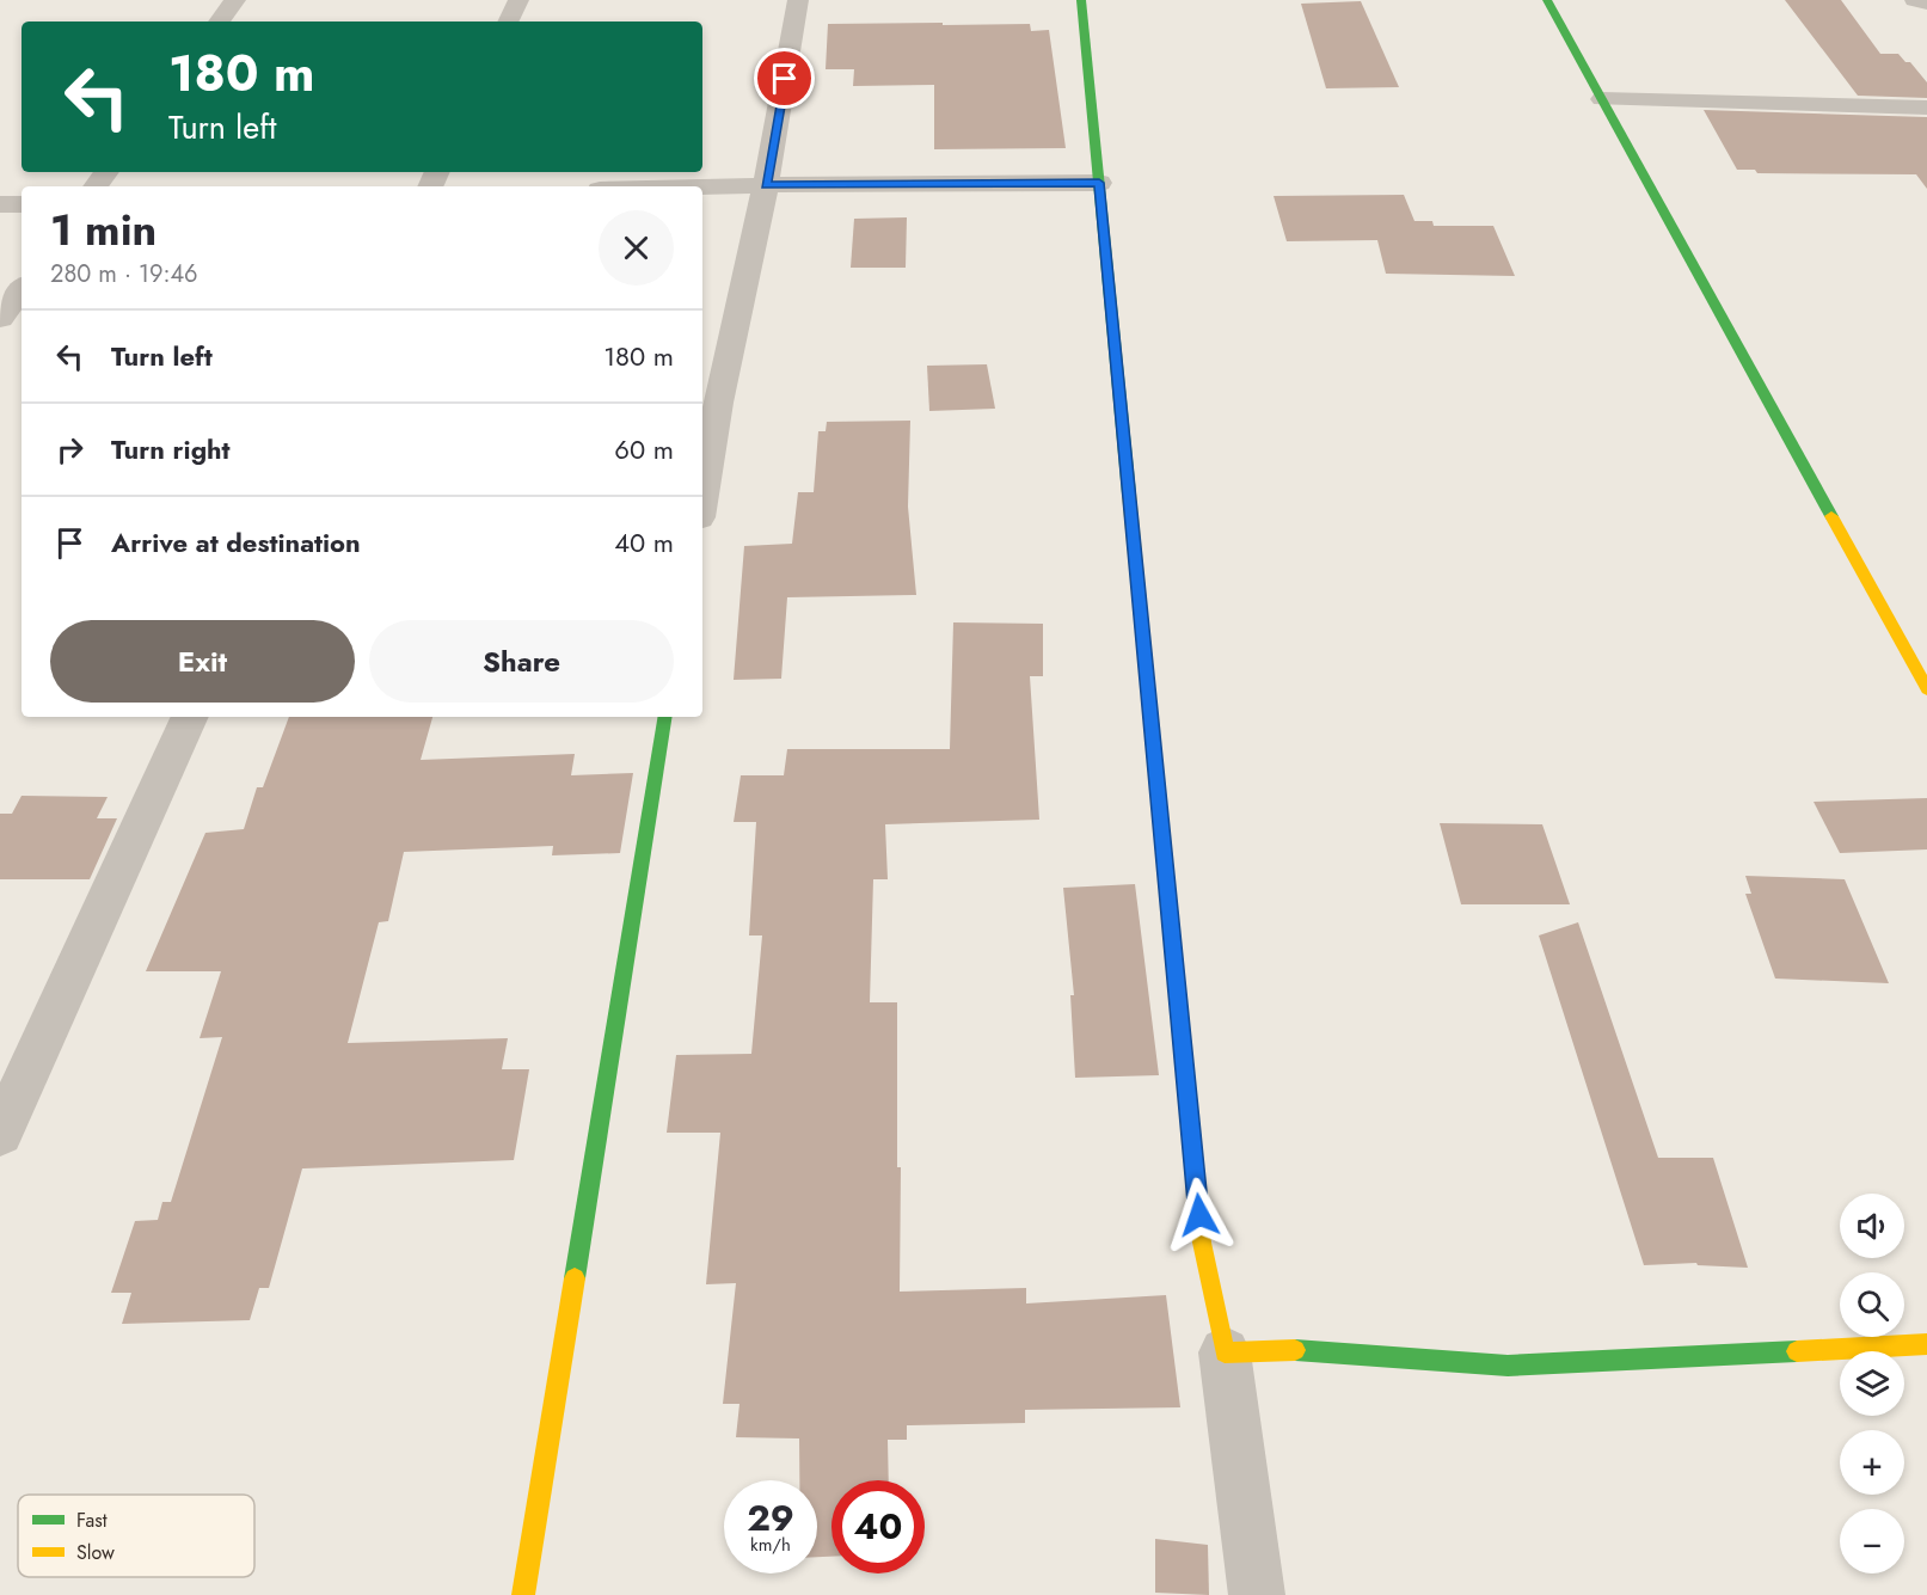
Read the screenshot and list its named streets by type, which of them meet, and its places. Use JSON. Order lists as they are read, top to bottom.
{
  "legend": ["Fast", "Slow"],
  "page": {
    "turn": ["180 m", "Turn left"],
    "heading": ["1 min", "280 m · 19:46"],
    "list": [
      {
        "name": "Turn left",
        "value": "180 m"
      },
      {
        "name": "Turn right",
        "value": "60 m"
      },
      {
        "name": "Arrive at destination",
        "value": "40 m"
      }
    ],
    "buttons": ["Exit", "Share"],
    "map_buttons": ["+", "−"],
    "speed": "29 km/h",
    "limit": "40"
  }
}
